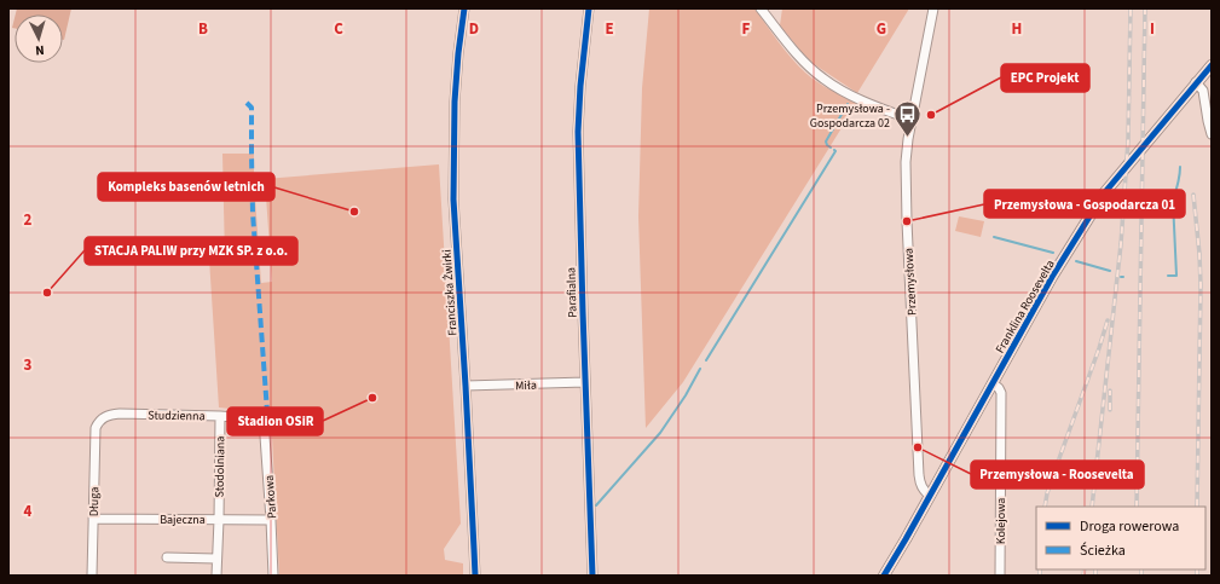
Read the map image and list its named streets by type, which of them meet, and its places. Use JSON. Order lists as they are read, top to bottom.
{
  "streets": {
    "street": [
      "Przemysłowa",
      "Franciszka Żwirki",
      "Parafialna",
      "Franklina Roosevelta",
      "Miła",
      "Studzienna",
      "Stodolniana",
      "Parkowa",
      "Długa",
      "Bajeczna",
      "Kolejowa"
    ]
  },
  "crossings": [
    ["Przemysłowa", "Franklina Roosevelta"],
    ["Franciszka Żwirki", "Miła"],
    ["Parafialna", "Miła"],
    ["Franklina Roosevelta", "Kolejowa"],
    ["Studzienna", "Stodolniana"],
    ["Studzienna", "Parkowa"],
    ["Studzienna", "Długa"],
    ["Stodolniana", "Bajeczna"],
    ["Parkowa", "Bajeczna"],
    ["Długa", "Bajeczna"]
  ],
  "places": {
    "other": [
      "EPC Projekt",
      "Kompleks basenów letnich",
      "Przemysłowa - Gospodarcza 01",
      "STACJA PALIW przy MZK SP. z o.o.",
      "Stadion OSiR",
      "Przemysłowa - Roosevelta"
    ],
    "bus stop": ["Przemysłowa - Gospodarcza 02"]
  },
  "legend": ["Droga rowerowa", "Ścieżka"],
  "north": "bottom",
  "grid": {
    "columns": [
      "B",
      "C",
      "D",
      "E",
      "F",
      "G",
      "H",
      "I"
    ],
    "rows": ["2", "3", "4"]
  }
}
